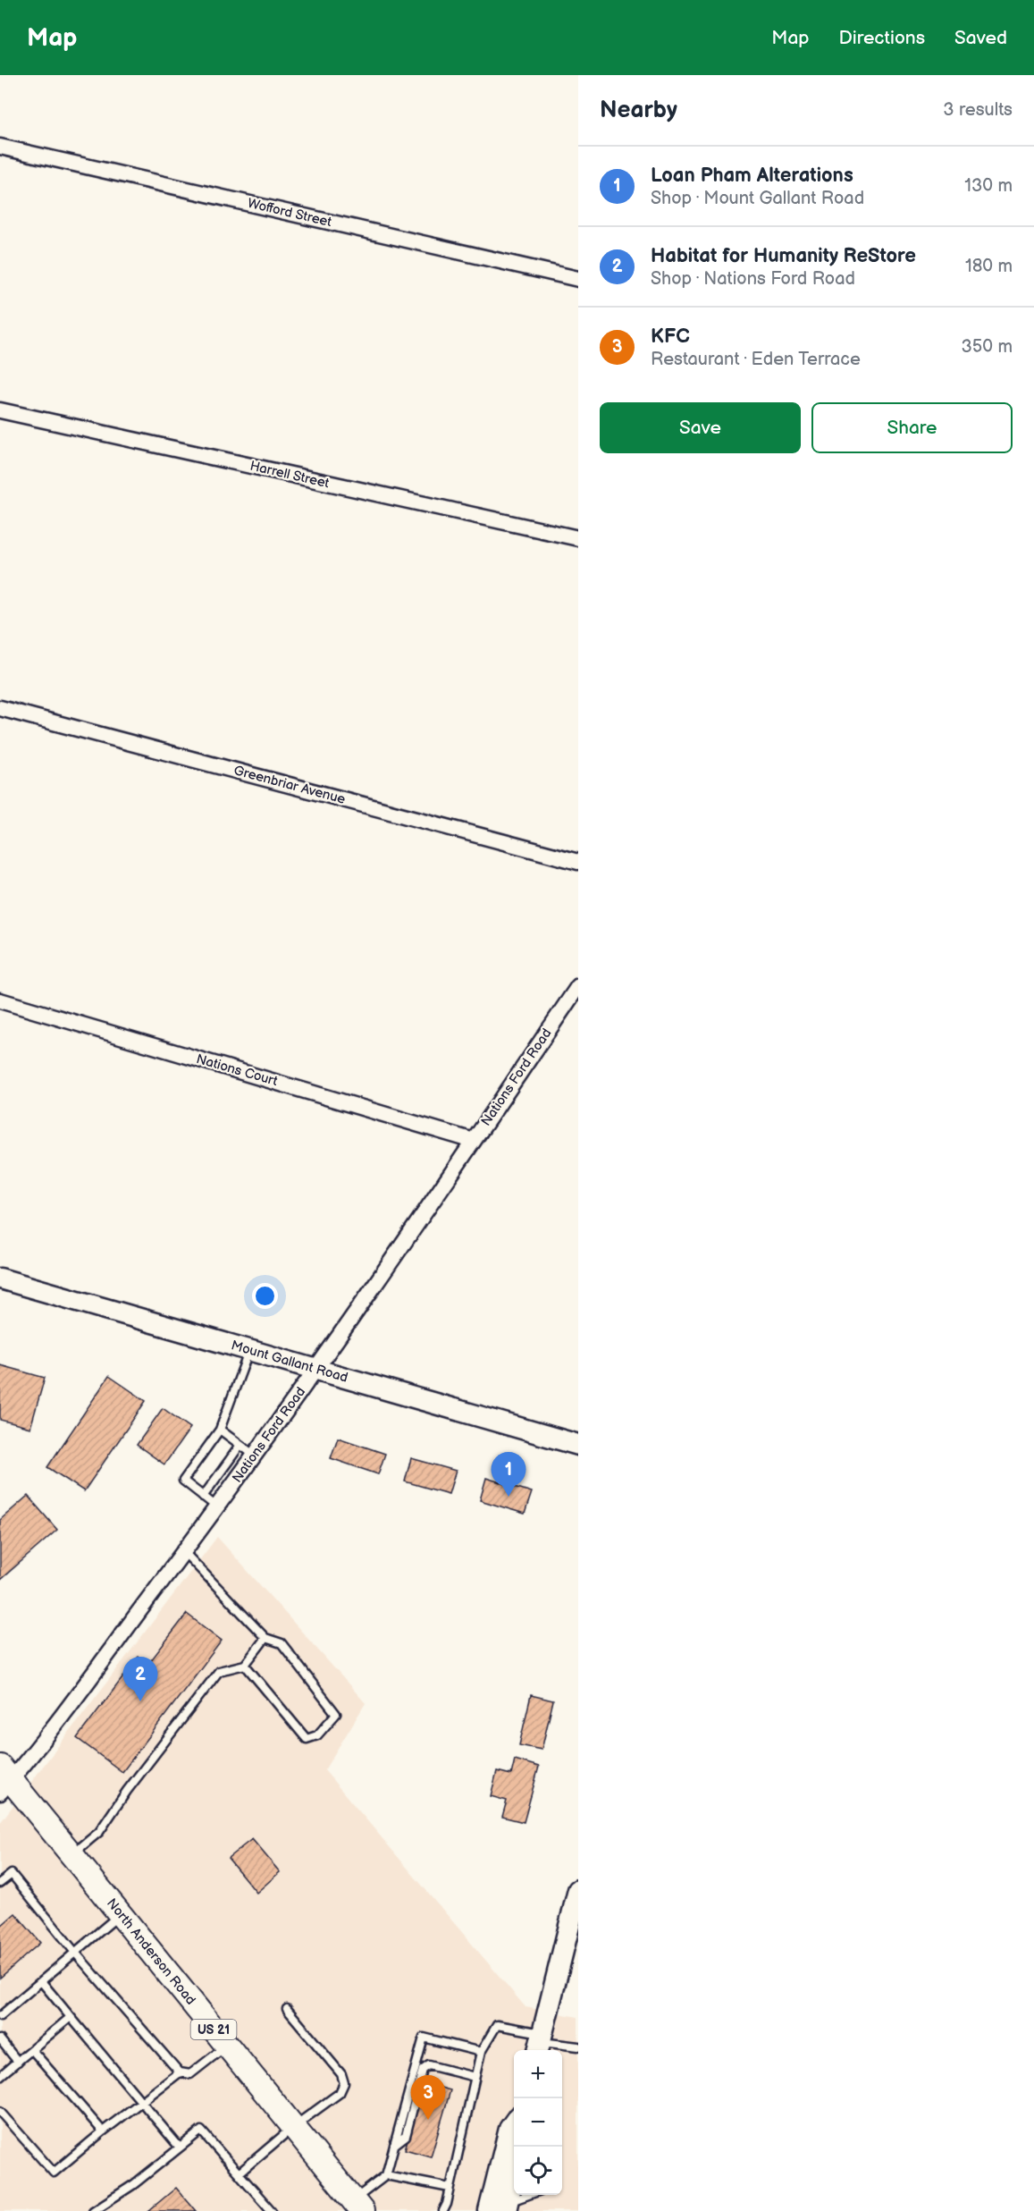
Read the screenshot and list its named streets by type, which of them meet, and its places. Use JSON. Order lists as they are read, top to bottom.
{
  "streets": {
    "main road": ["North Anderson Road", "US 21"],
    "street": [
      "Wofford Street",
      "Harrell Street",
      "Greenbriar Avenue",
      "Nations Court",
      "Nations Ford Road",
      "Mount Gallant Road"
    ]
  },
  "crossings": [
    ["Nations Court", "Nations Ford Road"],
    ["Nations Ford Road", "Mount Gallant Road"],
    ["Nations Ford Road", "North Anderson Road"]
  ],
  "page": {
    "header": "Map",
    "nav": ["Map", "Directions", "Saved"],
    "heading": ["Nearby", "3 results"],
    "list": [
      {
        "mark": "1",
        "name": "Loan Pham Alterations",
        "note": "Shop · Mount Gallant Road",
        "value": "130 m"
      },
      {
        "mark": "2",
        "name": "Habitat for Humanity ReStore",
        "note": "Shop · Nations Ford Road",
        "value": "180 m"
      },
      {
        "mark": "3",
        "name": "KFC",
        "note": "Restaurant · Eden Terrace",
        "value": "350 m"
      }
    ],
    "buttons": ["Save", "Share"],
    "pins": ["1", "2", "3"],
    "map_buttons": ["+", "−"]
  }
}
